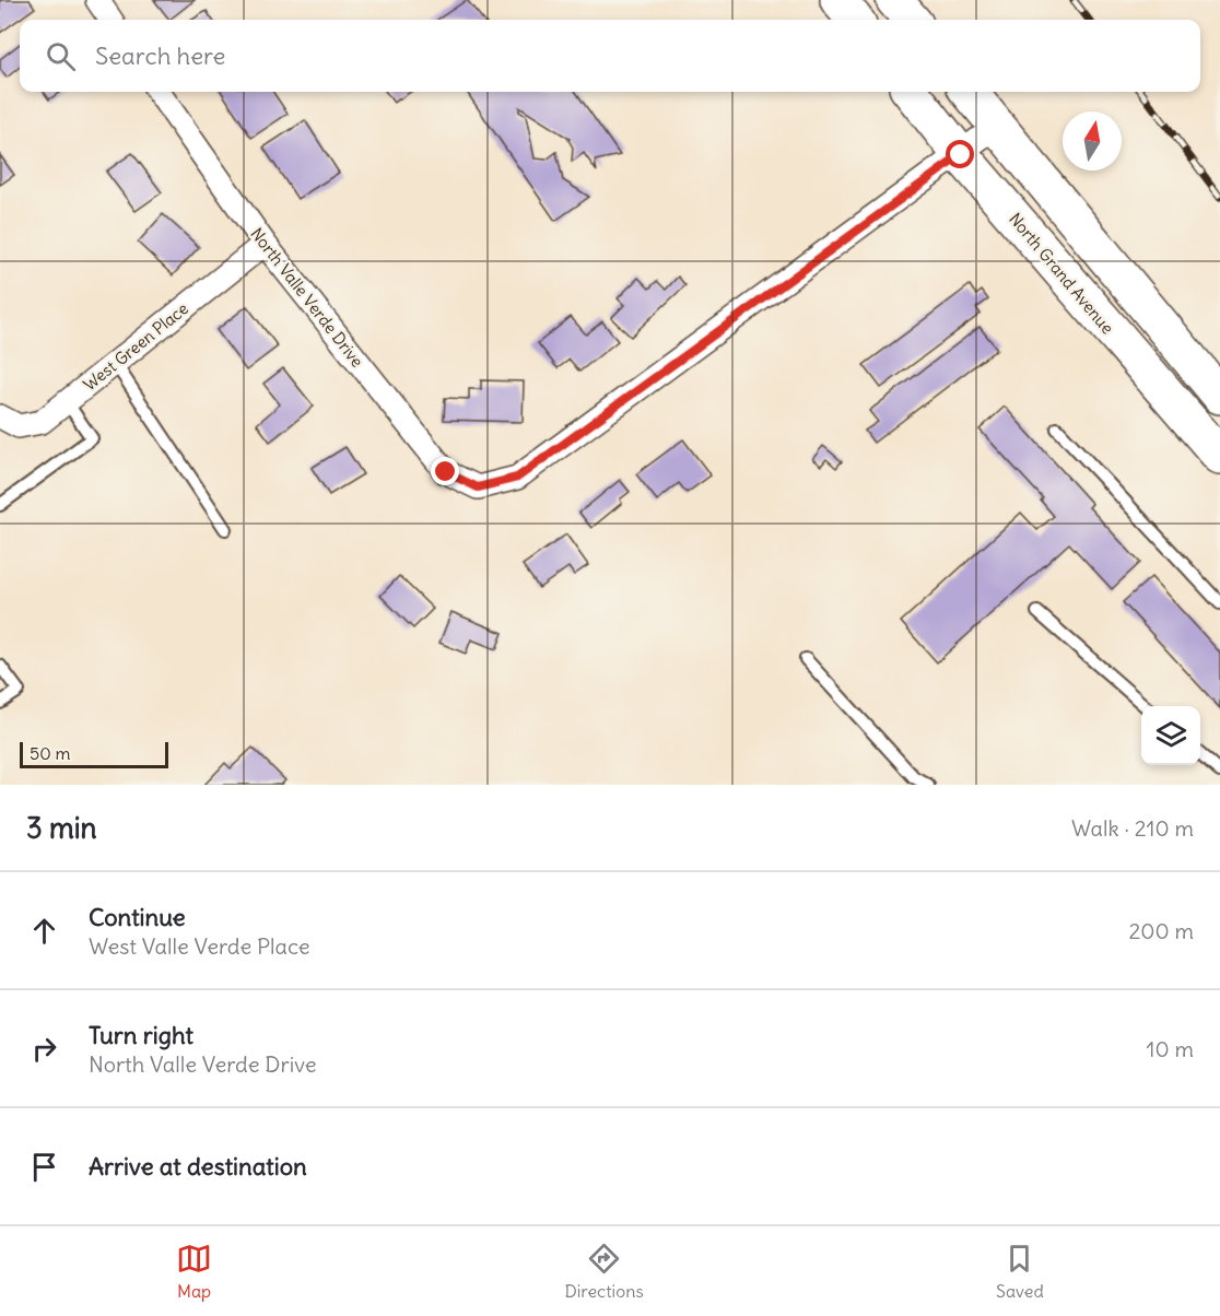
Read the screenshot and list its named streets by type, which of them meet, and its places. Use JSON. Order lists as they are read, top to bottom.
{
  "streets": {
    "main road": ["North Grand Avenue"],
    "street": ["North Valle Verde Drive", "West Green Place"]
  },
  "crossings": [
    ["North Grand Avenue", "North Valle Verde Drive"],
    ["North Valle Verde Drive", "West Green Place"]
  ],
  "scale_bar": "50 m",
  "north": "top",
  "page": {
    "search": "Search here",
    "scale": "50 m",
    "heading": ["3 min", "Walk · 210 m"],
    "list": [
      ["Continue", "West Valle Verde Place", "200 m"],
      ["Turn right", "North Valle Verde Drive", "10 m"],
      "Arrive at destination"
    ],
    "nav": ["Map", "Directions", "Saved"]
  }
}
